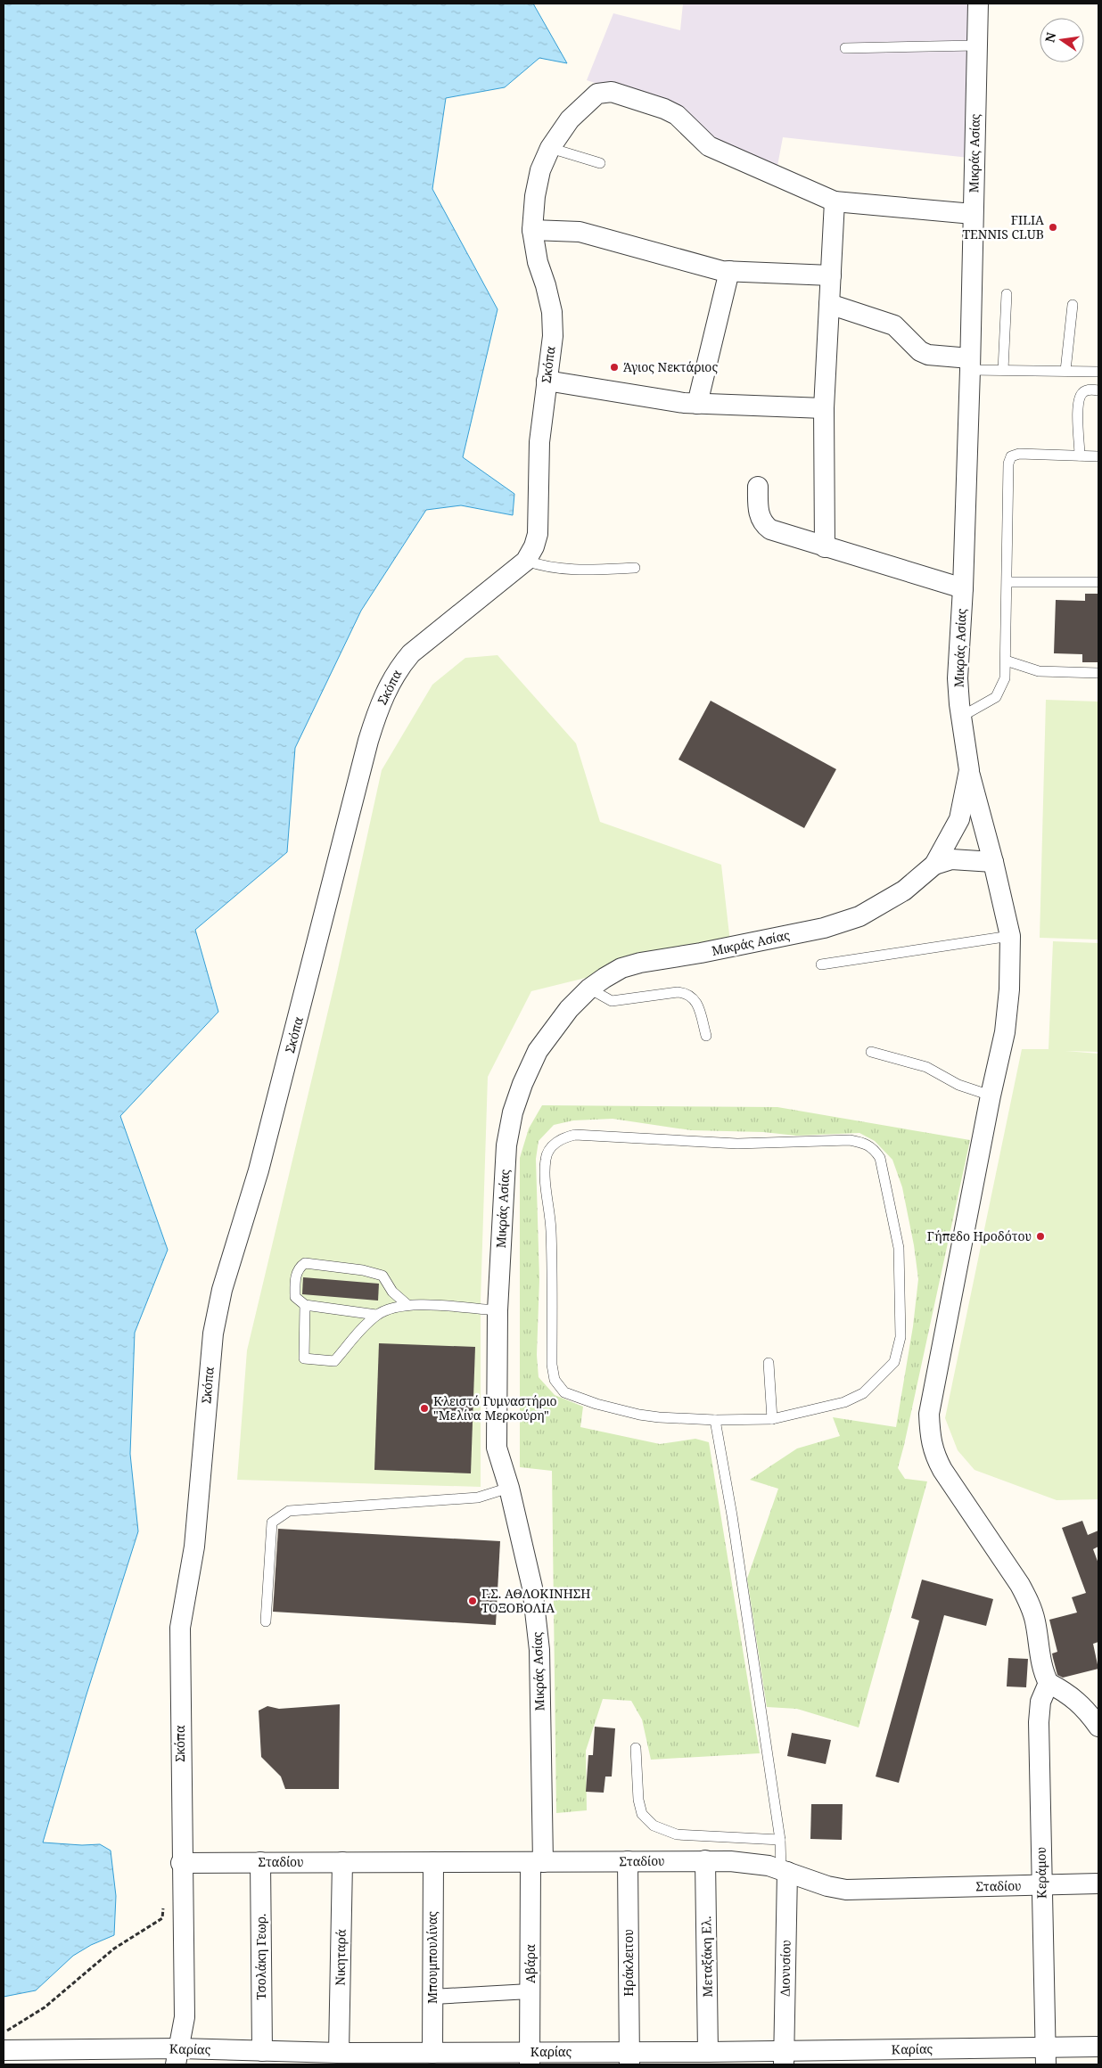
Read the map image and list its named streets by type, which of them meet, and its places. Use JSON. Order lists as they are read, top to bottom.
{
  "streets": {
    "street": [
      "Μικράς Ασίας",
      "Σκόπα",
      "Σταδίου",
      "Κεράμου",
      "Τσολάκη Γεωρ.",
      "Μεταξάκη Ελ.",
      "Νικηταρά",
      "Μπουμπουλίνας",
      "Ηράκλειτου",
      "Αβάρα",
      "Διονυσίου",
      "Καρίας"
    ]
  },
  "crossings": [
    ["Μικράς Ασίας", "Σταδίου"],
    ["Μικράς Ασίας", "Αβάρα"],
    ["Σκόπα", "Σταδίου"],
    ["Σκόπα", "Καρίας"],
    ["Σταδίου", "Κεράμου"],
    ["Σταδίου", "Τσολάκη Γεωρ."],
    ["Σταδίου", "Μεταξάκη Ελ."],
    ["Σταδίου", "Νικηταρά"],
    ["Σταδίου", "Μπουμπουλίνας"],
    ["Σταδίου", "Ηράκλειτου"],
    ["Σταδίου", "Αβάρα"],
    ["Σταδίου", "Διονυσίου"],
    ["Κεράμου", "Καρίας"],
    ["Τσολάκη Γεωρ.", "Καρίας"],
    ["Μεταξάκη Ελ.", "Καρίας"],
    ["Νικηταρά", "Καρίας"],
    ["Μπουμπουλίνας", "Καρίας"],
    ["Ηράκλειτου", "Καρίας"],
    ["Αβάρα", "Καρίας"],
    ["Διονυσίου", "Καρίας"]
  ],
  "places": [
    "FILIA TENNIS CLUB",
    "Άγιος Νεκτάριος",
    "Γήπεδο Ηροδότου",
    "Κλειστό Γυμναστήριο \"Μελίνα Μερκούρη\"",
    "Γ.Σ. ΑΘΛΟΚΙΝΗΣΗ ΤΟΞΟΒΟΛΙΑ"
  ],
  "north": "left"
}
